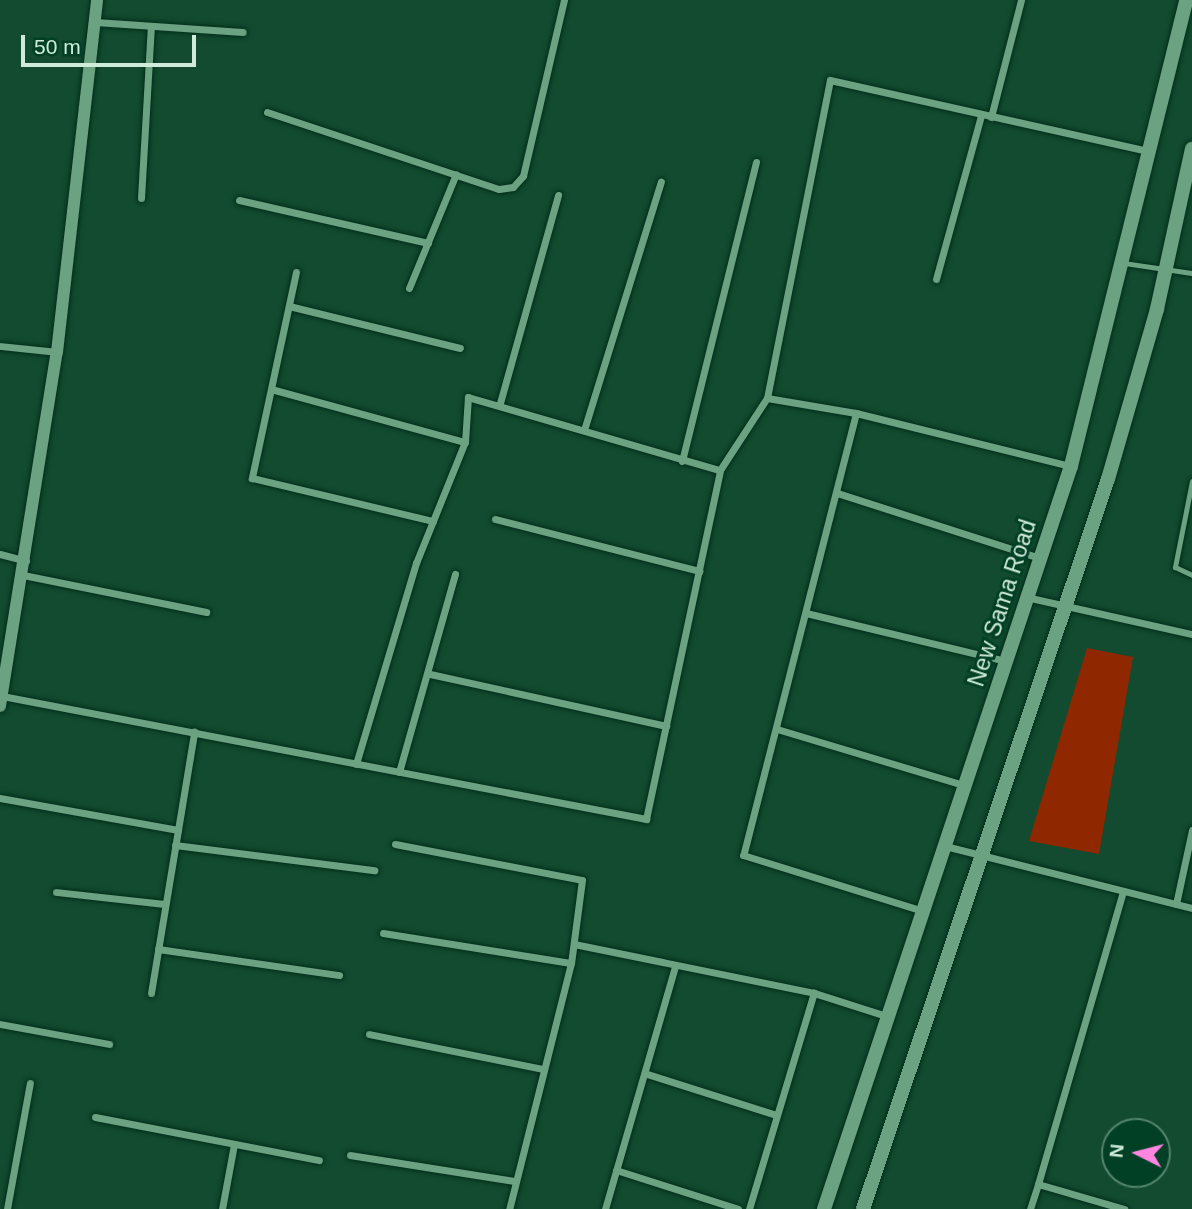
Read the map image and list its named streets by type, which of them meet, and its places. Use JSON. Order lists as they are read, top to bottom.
{
  "streets": {
    "main road": ["New Sama Road"]
  },
  "scale_bar": "50 m",
  "north": "left"
}
